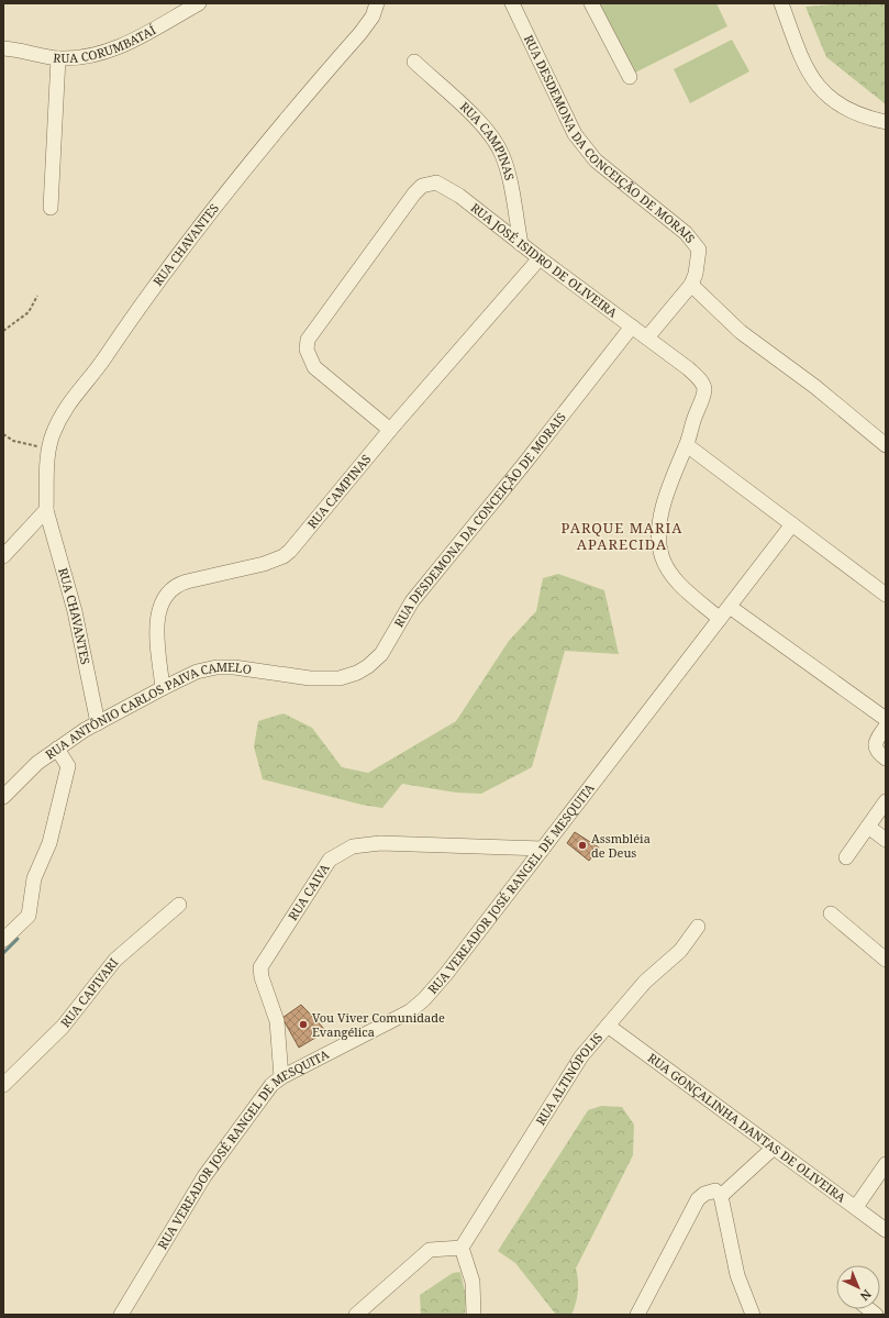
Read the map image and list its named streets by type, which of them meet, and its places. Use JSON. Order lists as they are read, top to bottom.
{
  "streets": {
    "street": [
      "RUA CORUMBATAÍ",
      "RUA DESDEMONA DA CONCEIÇÃO DE MORAIS",
      "RUA CAMPINAS",
      "RUA CHAVANTES",
      "RUA JOSÉ ISIDRO DE OLIVEIRA",
      "RUA ANTÔNIO CARLOS PAIVA CAMELO",
      "RUA VEREADOR JOSÉ RANGEL DE MESQUITA",
      "RUA CAIVA",
      "RUA CAPIVARI",
      "RUA ALTINÓPOLIS",
      "RUA GONÇALINHA DANTAS DE OLIVEIRA"
    ]
  },
  "crossings": [
    ["RUA DESDEMONA DA CONCEIÇÃO DE MORAIS", "RUA JOSÉ ISIDRO DE OLIVEIRA"],
    ["RUA DESDEMONA DA CONCEIÇÃO DE MORAIS", "RUA ANTÔNIO CARLOS PAIVA CAMELO"],
    ["RUA CAMPINAS", "RUA JOSÉ ISIDRO DE OLIVEIRA"],
    ["RUA CAMPINAS", "RUA ANTÔNIO CARLOS PAIVA CAMELO"],
    ["RUA CHAVANTES", "RUA ANTÔNIO CARLOS PAIVA CAMELO"],
    ["RUA JOSÉ ISIDRO DE OLIVEIRA", "RUA VEREADOR JOSÉ RANGEL DE MESQUITA"],
    ["RUA VEREADOR JOSÉ RANGEL DE MESQUITA", "RUA CAIVA"],
    ["RUA ALTINÓPOLIS", "RUA GONÇALINHA DANTAS DE OLIVEIRA"]
  ],
  "districts": ["PARQUE MARIA APARECIDA"],
  "places": ["Assmbléia de Deus", "Vou Viver Comunidade Evangélica"],
  "north": "bottom right"
}
